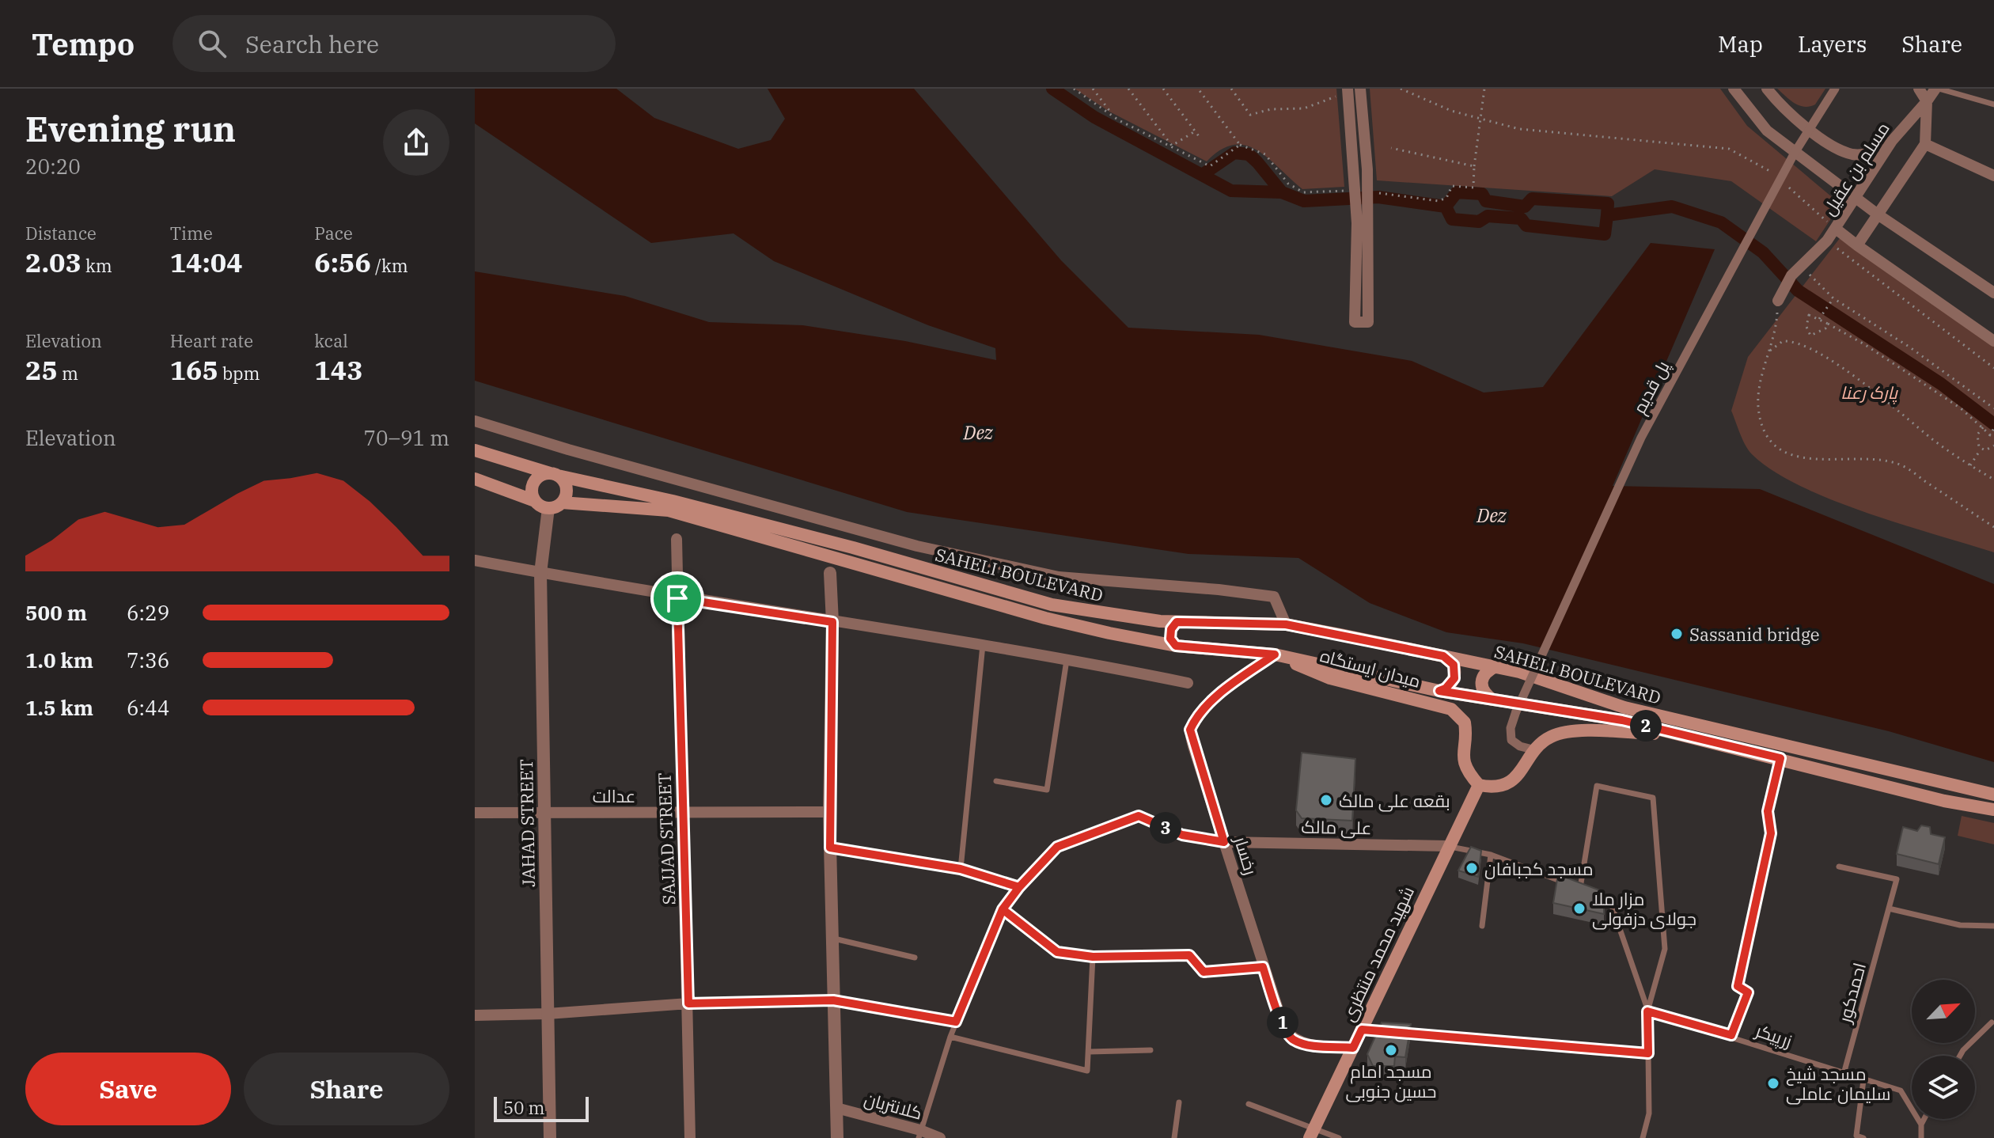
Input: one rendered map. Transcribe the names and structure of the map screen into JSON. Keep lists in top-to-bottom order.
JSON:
{
  "streets": {
    "main road": ["SAHELI BOULEVARD", "میدان ایستگاه", "شهید محمد منتظری"],
    "street": [
      "مسلم بن عقیل",
      "پل قدیم",
      "عدالت",
      "JAHAD STREET",
      "علی مالک",
      "SAJJAD STREET",
      "رخسار",
      "کلانتریان"
    ],
    "lane": ["احمدکور", "زرپیکر"]
  },
  "crossings": [
    ["SAHELI BOULEVARD", "میدان ایستگاه"],
    ["SAHELI BOULEVARD", "JAHAD STREET"],
    ["SAHELI BOULEVARD", "رخسار"],
    ["میدان ایستگاه", "رخسار"],
    ["میدان ایستگاه", "شهید محمد منتظری"],
    ["عدالت", "JAHAD STREET"],
    ["عدالت", "SAJJAD STREET"],
    ["علی مالک", "رخسار"],
    ["علی مالک", "شهید محمد منتظری"],
    ["رخسار", "شهید محمد منتظری"],
    ["احمدکور", "زرپیکر"]
  ],
  "water": ["Dez"],
  "parks": ["پارک رعنا"],
  "places": [
    "Sassanid bridge",
    "بقعه علی مالک",
    "مسجد کجبافان",
    "مزار ملا جولای دزفولی",
    "مسجد امام حسین جنوبی",
    "مسجد شیخ سلیمان عاملی"
  ],
  "scale_bar": "50 m",
  "north": "top right",
  "page": {
    "header": "Tempo",
    "search": "Search here",
    "nav": ["Map", "Layers", "Share"],
    "heading": ["Evening run", "20:20"],
    "stats": [
      ["Distance", "2.03 km"],
      ["Time", "14:04"],
      ["Pace", "6:56 /km"],
      ["Elevation", "25 m"],
      ["Heart rate", "165 bpm"],
      ["kcal", "143"]
    ],
    "chart": ["Elevation", "70–91 m"],
    "list": [
      {
        "name": "500 m",
        "note": "6:29"
      },
      {
        "name": "1.0 km",
        "note": "7:36"
      },
      {
        "name": "1.5 km",
        "note": "6:44"
      }
    ],
    "pins": ["2", "3", "1"],
    "buttons": ["Save", "Share"],
    "scale": "50 m"
  }
}
